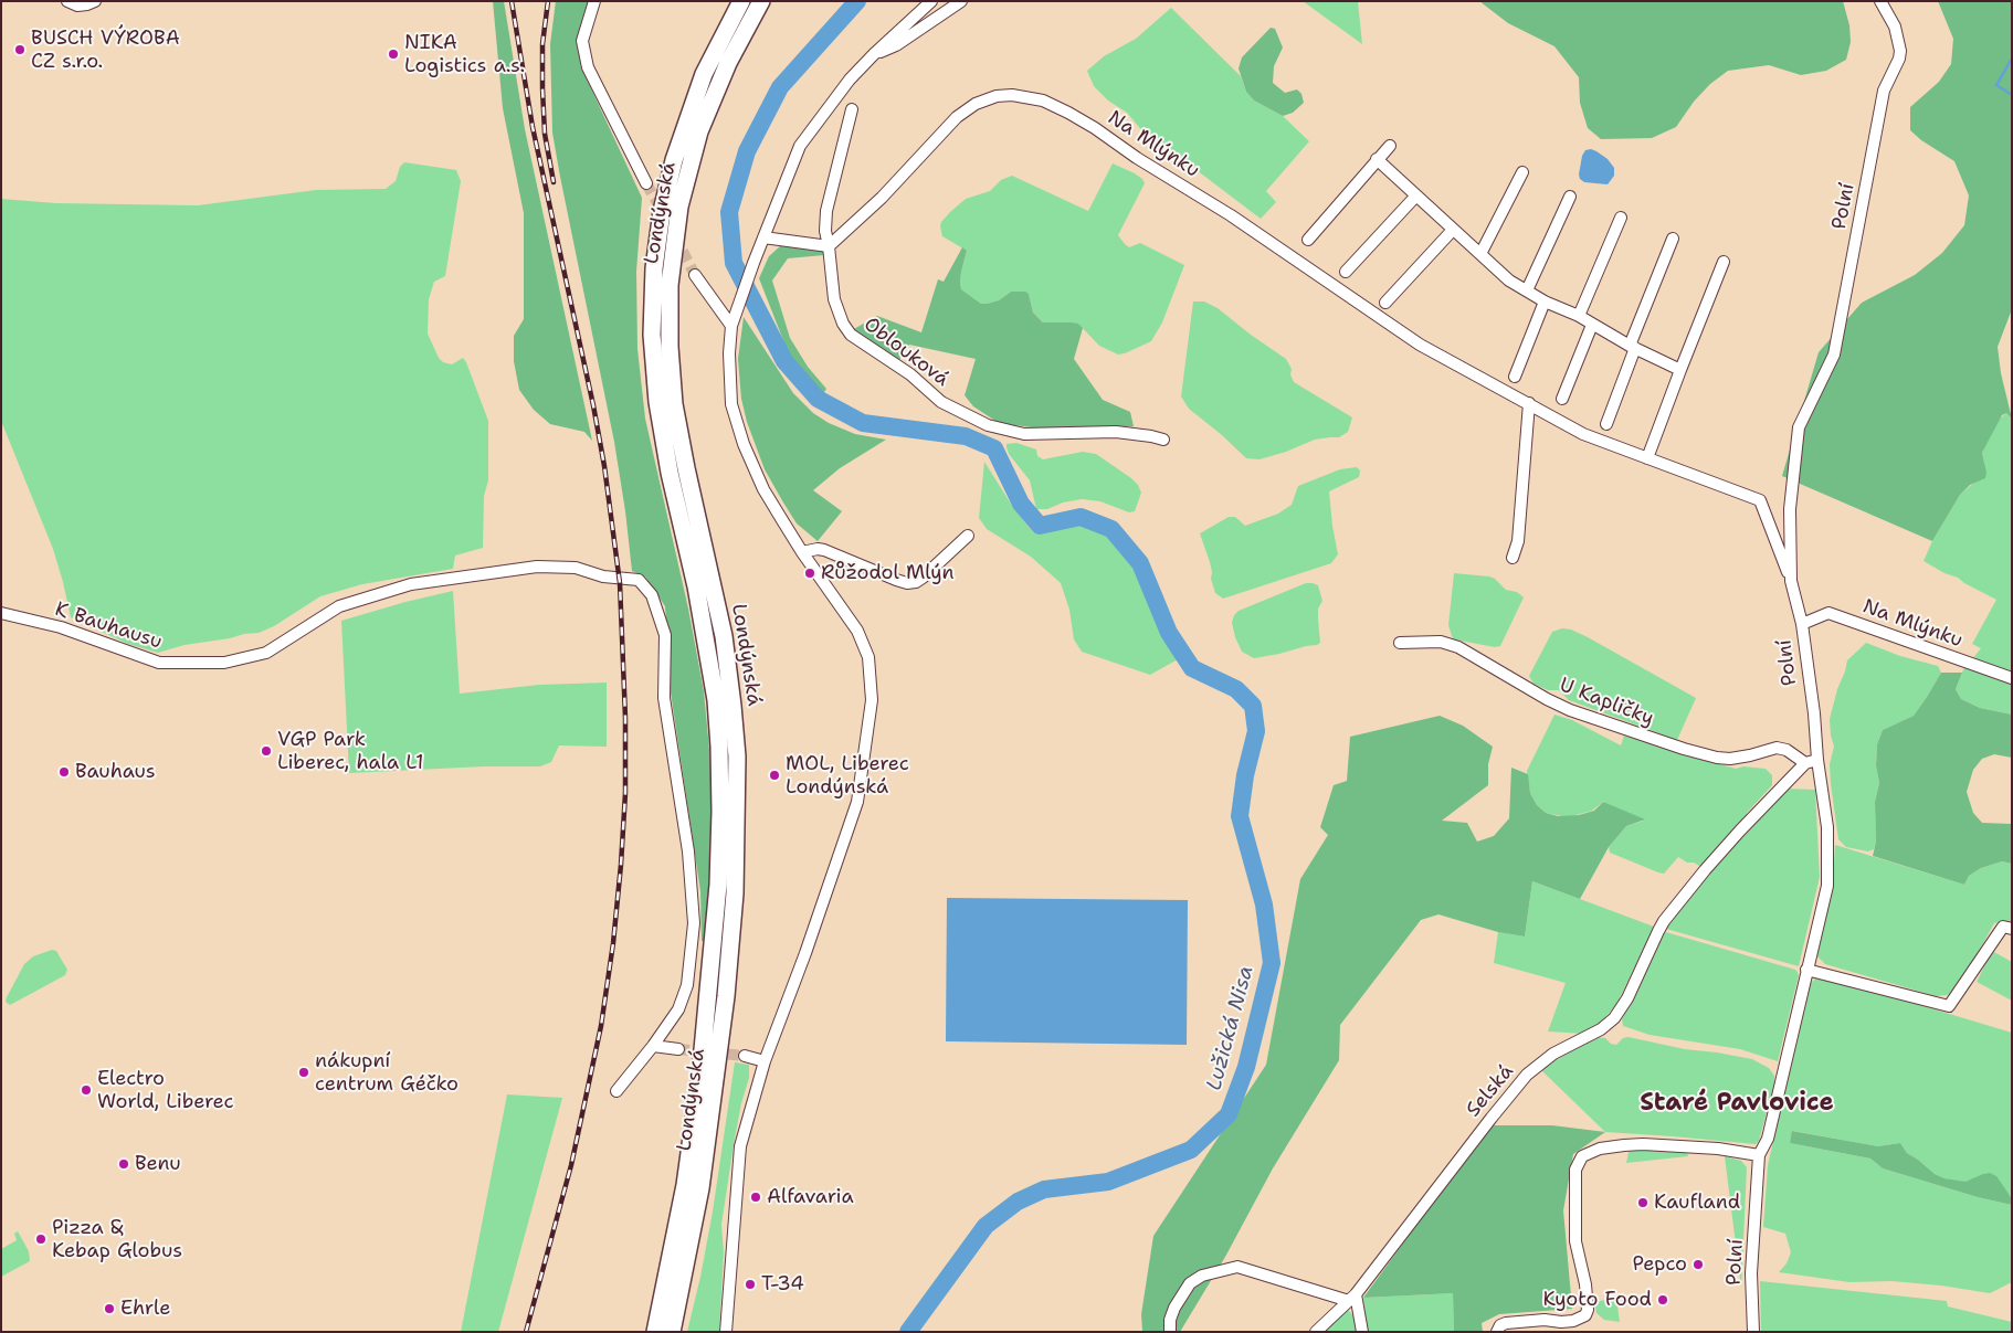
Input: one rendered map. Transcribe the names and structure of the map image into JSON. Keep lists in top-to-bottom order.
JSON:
{
  "streets": {
    "highway": ["Londýnská"],
    "street": [
      "Na Mlýnku",
      "Polní",
      "Oblouková",
      "K Bauhausu",
      "U Kapličky",
      "Selská"
    ]
  },
  "crossings": [
    ["Na Mlýnku", "Polní"],
    ["Na Mlýnku", "Oblouková"],
    ["Polní", "U Kapličky"],
    ["Polní", "Selská"],
    ["Londýnská", "K Bauhausu"],
    ["U Kapličky", "Selská"]
  ],
  "districts": ["Staré Pavlovice"],
  "water": ["Lužická Nisa"],
  "places": [
    "BUSCH VÝROBA CZ s.r.o.",
    "NIKA Logistics a.s.",
    "Růžodol Mlýn",
    "VGP Park Liberec, hala L1",
    "Bauhaus",
    "MOL, Liberec Londýnská",
    "nákupní centrum Géčko",
    "Electro World, Liberec",
    "Benu",
    "Alfavaria",
    "Kaufland",
    "Pizza & Kebap Globus",
    "Pepco",
    "T-34",
    "Kyoto Food",
    "Ehrle"
  ]
}
